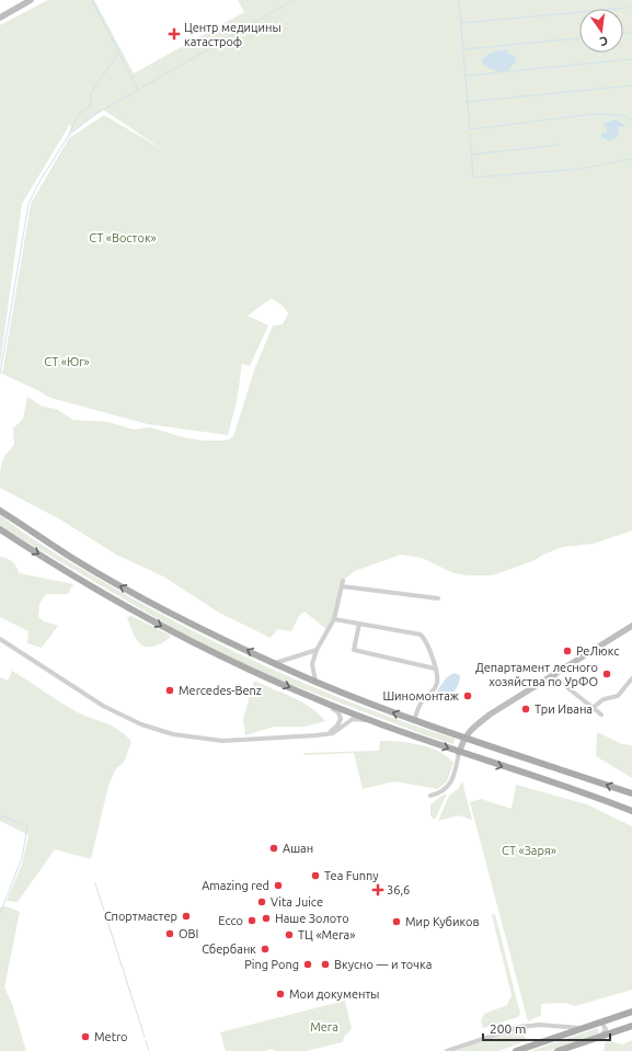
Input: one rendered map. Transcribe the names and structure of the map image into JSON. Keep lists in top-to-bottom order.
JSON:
{
  "parks": [
    "СТ «Восток»",
    "СТ «Юг»",
    "СТ «Заря»",
    "Мега"
  ],
  "places": {
    "health": ["Центр медицины катастроф", "36,6"],
    "other": [
      "РеЛюкс",
      "Департамент лесного хозяйства по УрФО",
      "Mercedes-Benz",
      "Шиномонтаж",
      "Три Ивана",
      "Ашан",
      "Tea Funny",
      "Amazing red",
      "Vita Juice",
      "Спортмастер",
      "Наше Золото",
      "Ecco",
      "Мир Кубиков",
      "OBI",
      "ТЦ «Мега»",
      "Сбербанк",
      "Ping Pong",
      "Вкусно — и точка",
      "Мои документы",
      "Metro"
    ]
  },
  "scale_bar": "200 m",
  "north": "bottom"
}
